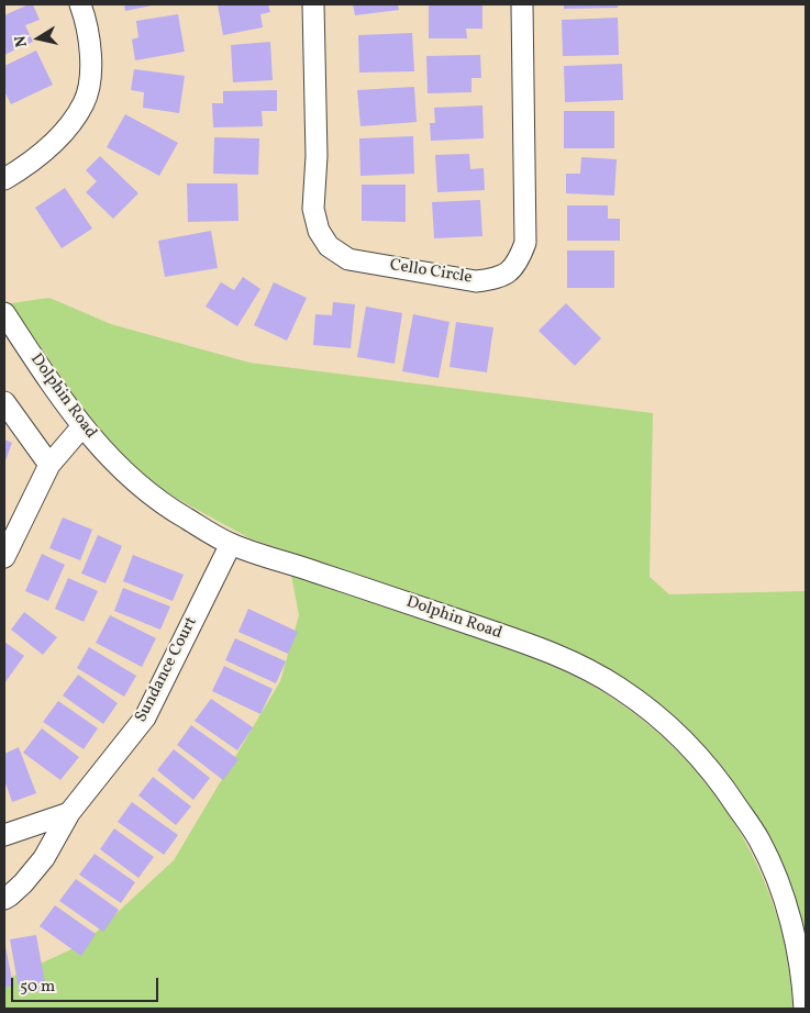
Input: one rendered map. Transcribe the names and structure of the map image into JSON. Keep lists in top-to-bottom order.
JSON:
{
  "streets": {
    "street": ["Cello Circle", "Dolphin Road", "Sundance Court"]
  },
  "crossings": [
    ["Dolphin Road", "Sundance Court"]
  ],
  "scale_bar": "50 m",
  "north": "left"
}
